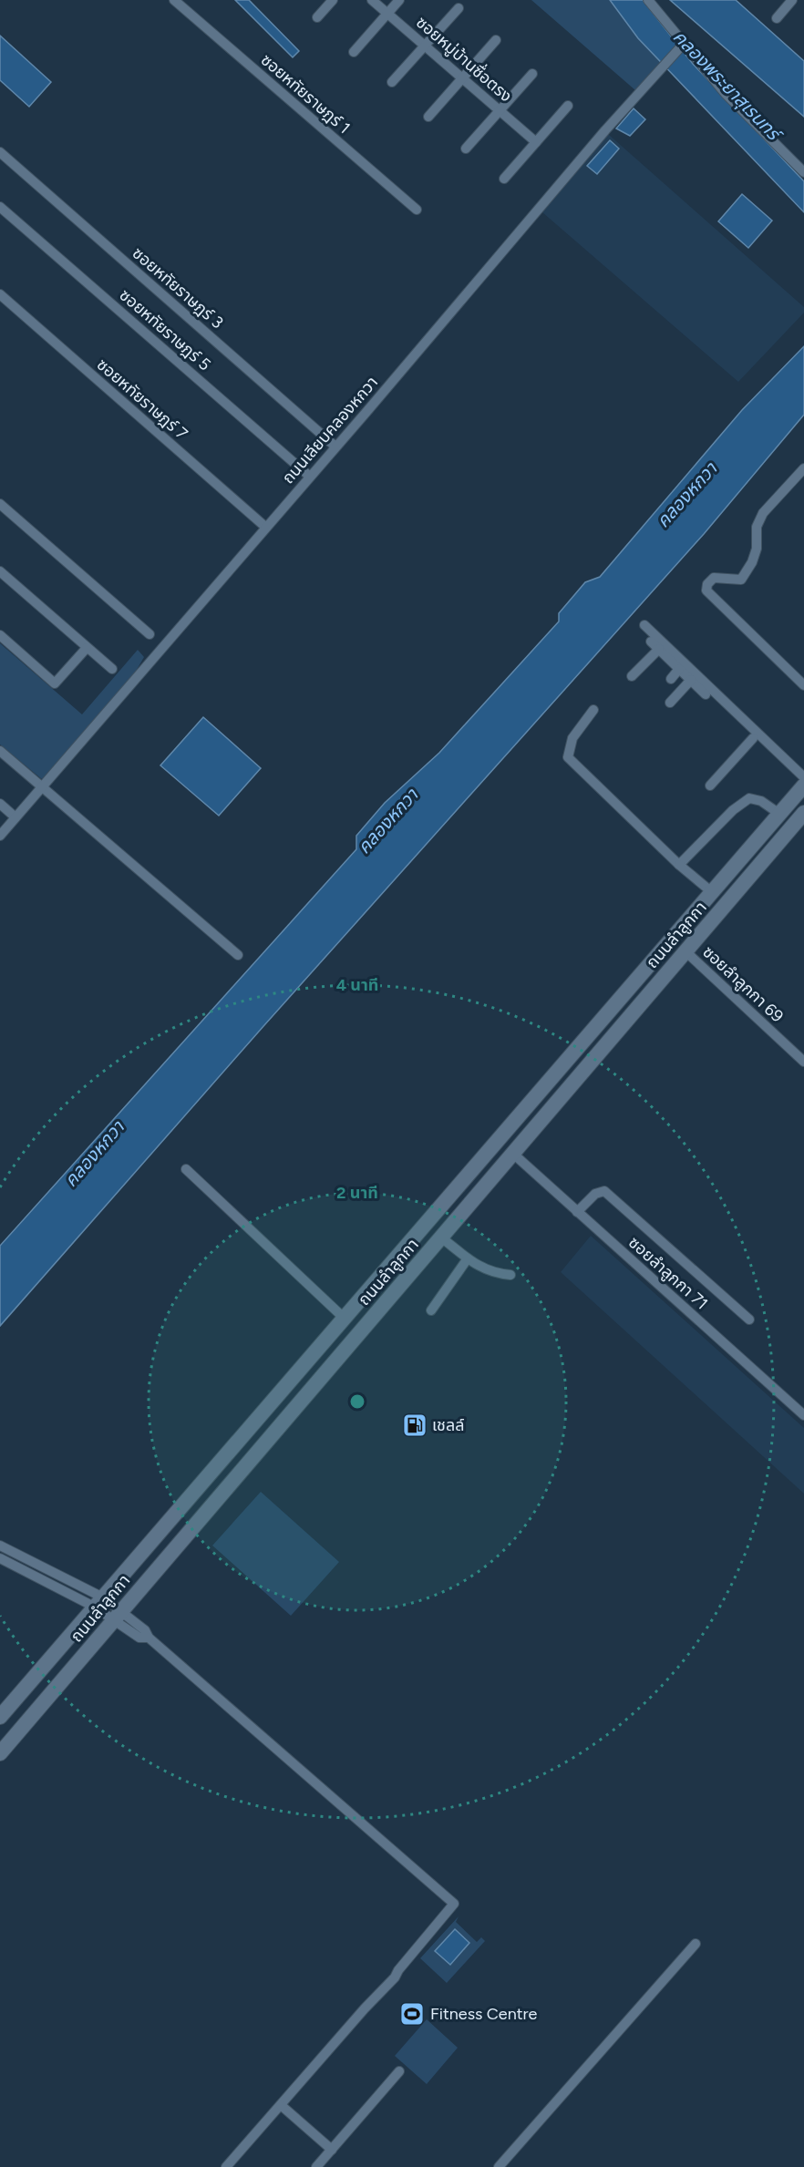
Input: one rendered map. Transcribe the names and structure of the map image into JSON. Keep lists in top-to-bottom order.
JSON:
{
  "streets": {
    "main road": ["ถนนลำลูกกา"],
    "street": [
      "ซอยหมู่บ้านซื่อตรง",
      "ซอยหทัยราษฎร์ 1",
      "ซอยหทัยราษฎร์ 3",
      "ซอยหทัยราษฎร์ 5",
      "ซอยหทัยราษฎร์ 7",
      "ถนนเลียบคลองหกวา",
      "ซอยลำลูกกา 69",
      "ซอยลำลูกกา 71"
    ]
  },
  "crossings": [
    ["ซอยหทัยราษฎร์ 3", "ถนนเลียบคลองหกวา"],
    ["ซอยหทัยราษฎร์ 5", "ถนนเลียบคลองหกวา"],
    ["ซอยหทัยราษฎร์ 7", "ถนนเลียบคลองหกวา"],
    ["ถนนลำลูกกา", "ซอยลำลูกกา 69"],
    ["ถนนลำลูกกา", "ซอยลำลูกกา 71"]
  ],
  "water": ["คลองพระยาสุเรนทร์", "คลองหกวา"],
  "places": {
    "fuel station": ["เชลล์"],
    "sports": ["Fitness Centre"]
  },
  "rings": ["4 นาที", "2 นาที"]
}
